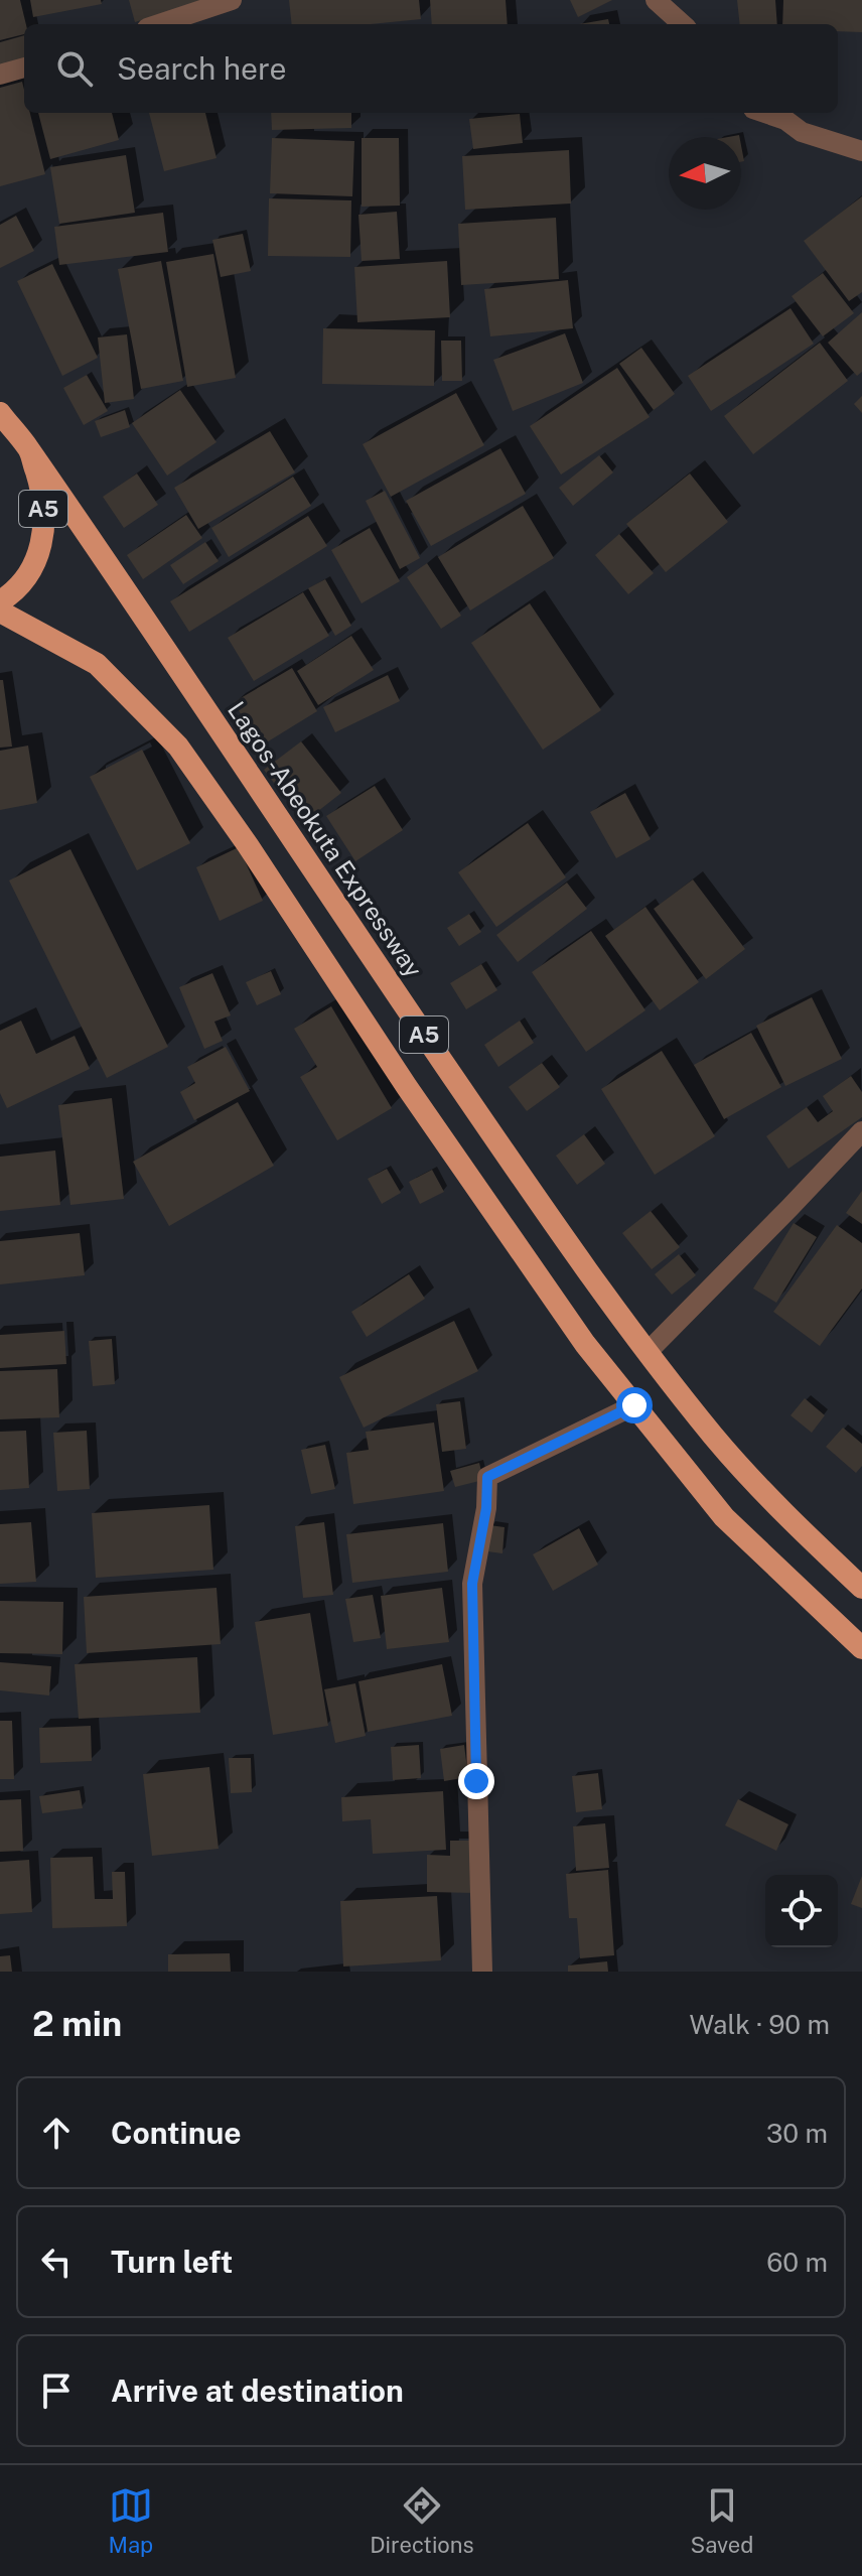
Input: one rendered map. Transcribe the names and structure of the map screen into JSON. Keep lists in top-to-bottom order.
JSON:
{
  "streets": {
    "highway": ["A5", "Lagos-Abeokuta Expressway"]
  },
  "crossings": [
    ["A5", "Lagos-Abeokuta Expressway"]
  ],
  "north": "left",
  "page": {
    "search": "Search here",
    "heading": ["2 min", "Walk · 90 m"],
    "list": [
      ["Continue", "30 m"],
      ["Turn left", "60 m"],
      "Arrive at destination"
    ],
    "nav": ["Map", "Directions", "Saved"]
  }
}
